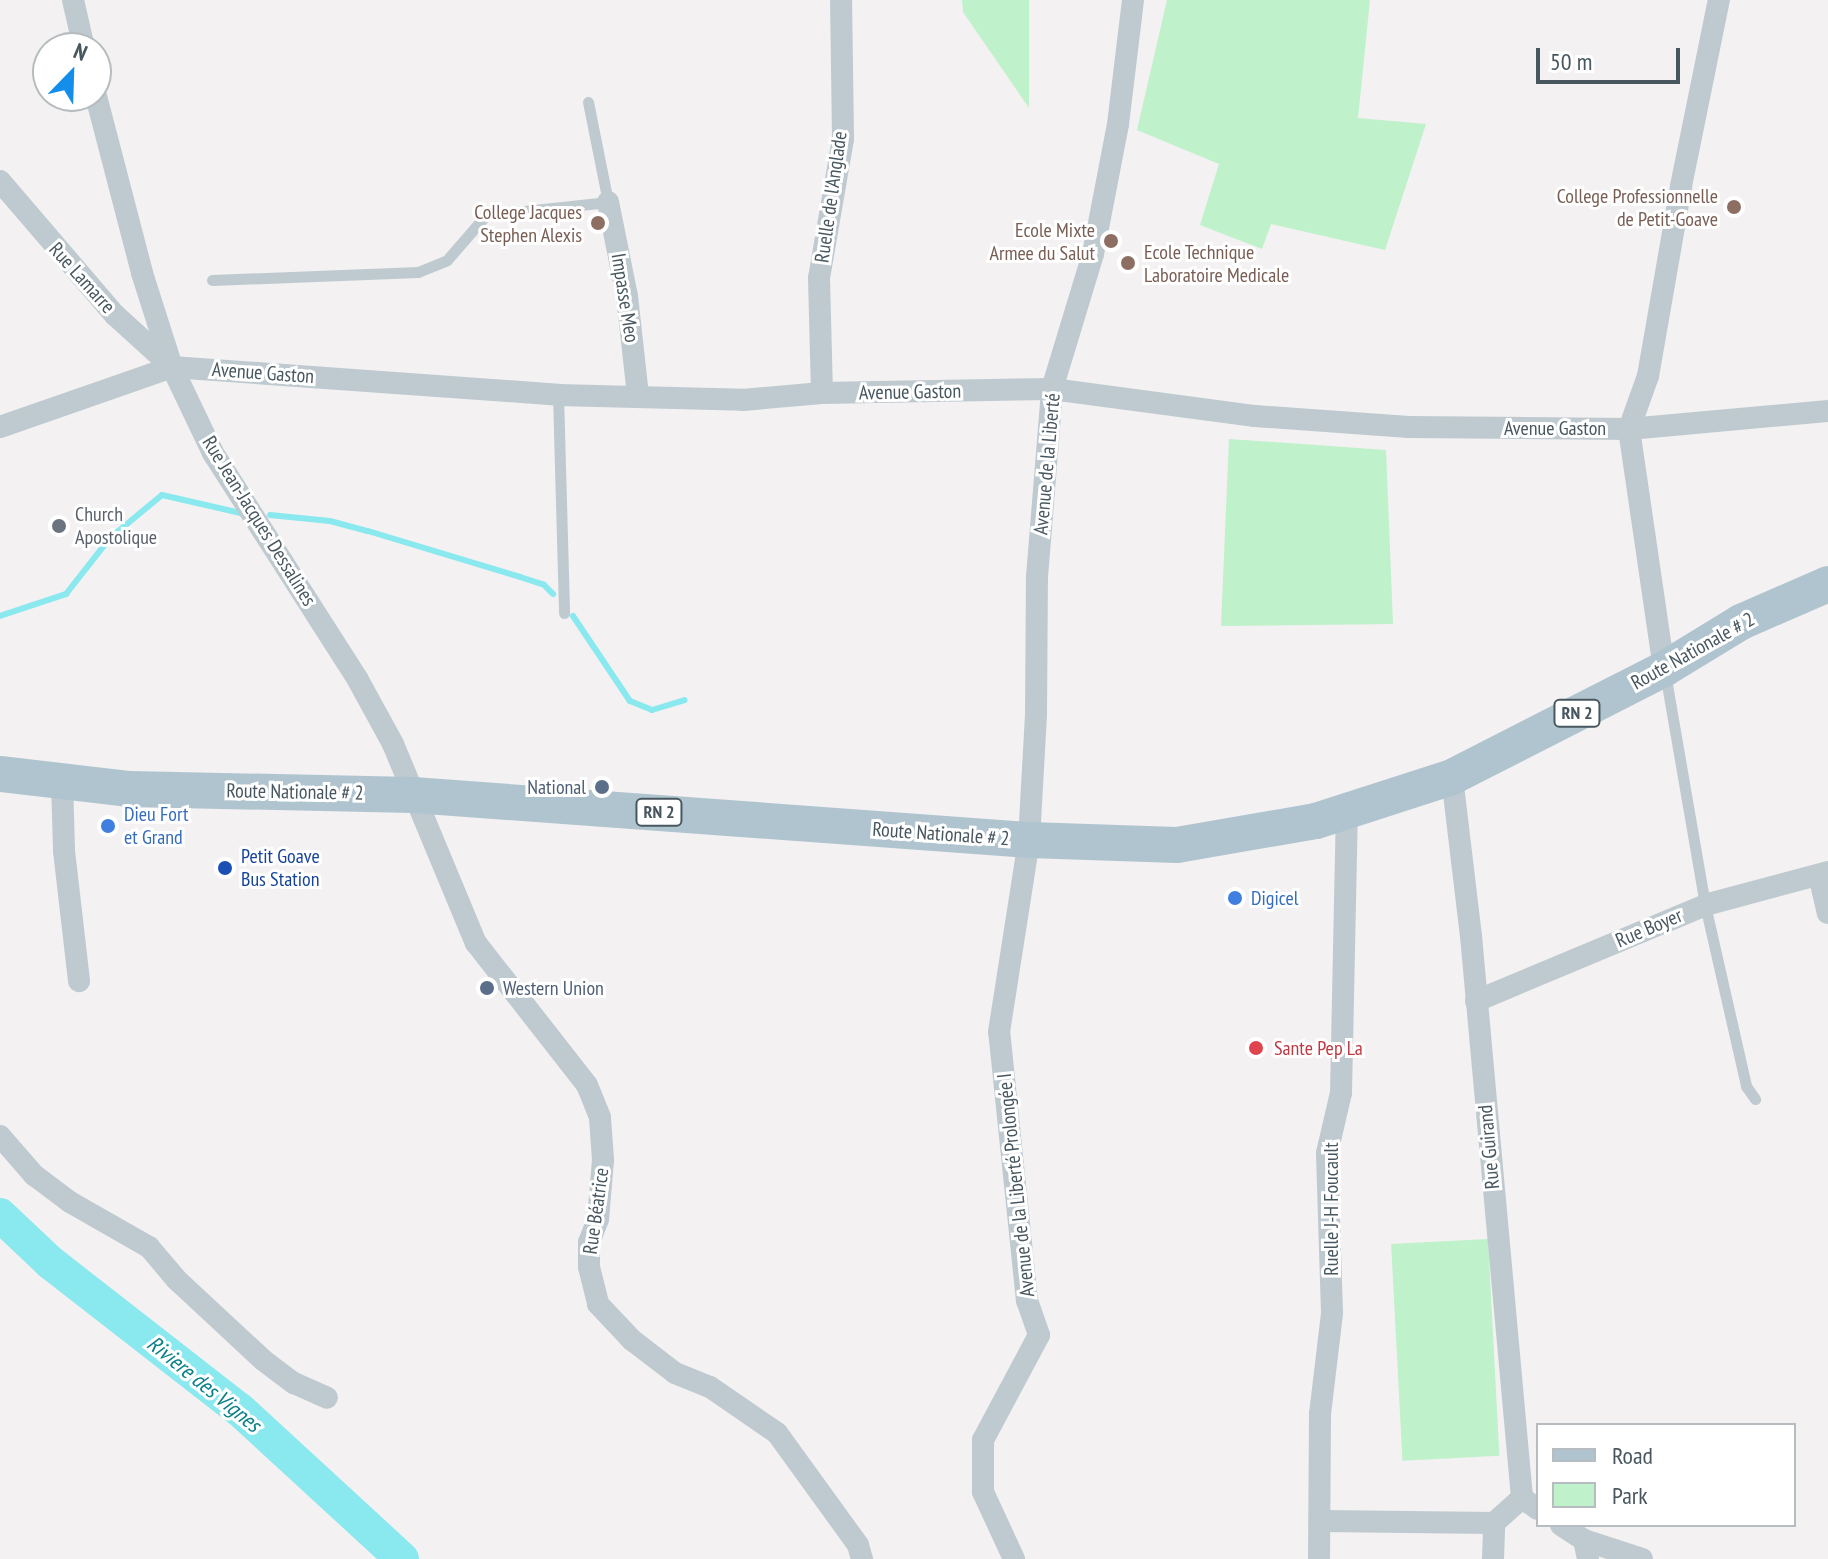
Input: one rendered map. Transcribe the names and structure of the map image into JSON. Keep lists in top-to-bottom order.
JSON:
{
  "streets": {
    "main road": ["Route Nationale # 2", "RN 2"],
    "street": [
      "Ruelle de l'Anglade",
      "Rue Lamarre",
      "Impasse Meo",
      "Avenue Gaston",
      "Avenue de la Liberté",
      "Rue Jean-Jacques Dessalines",
      "Rue Boyer",
      "Rue Guirand",
      "Avenue de la Liberté Prolongée I",
      "Ruelle J-H Foucault",
      "Rue Béatrice"
    ]
  },
  "crossings": [
    ["Ruelle de l'Anglade", "Avenue Gaston"],
    ["Rue Lamarre", "Avenue Gaston"],
    ["Rue Lamarre", "Rue Jean-Jacques Dessalines"],
    ["Impasse Meo", "Avenue Gaston"],
    ["Avenue Gaston", "Avenue de la Liberté"],
    ["Avenue Gaston", "Rue Jean-Jacques Dessalines"],
    ["Avenue de la Liberté", "Route Nationale # 2"],
    ["Avenue de la Liberté", "Avenue de la Liberté Prolongée I"],
    ["Rue Jean-Jacques Dessalines", "Route Nationale # 2"],
    ["Rue Jean-Jacques Dessalines", "Rue Béatrice"],
    ["Route Nationale # 2", "Rue Guirand"],
    ["Route Nationale # 2", "Avenue de la Liberté Prolongée I"],
    ["Route Nationale # 2", "Ruelle J-H Foucault"],
    ["Route Nationale # 2", "Rue Béatrice"],
    ["Rue Boyer", "Rue Guirand"]
  ],
  "water": ["Riviere des Vignes"],
  "places": [
    "College Professionnelle de Petit-Goave",
    "College Jacques Stephen Alexis",
    "Ecole Mixte Armee du Salut",
    "Ecole Technique Laboratoire Medicale",
    "Church Apostolique",
    "National",
    "Dieu Fort et Grand",
    "Petit Goave Bus Station",
    "Digicel",
    "Western Union",
    "Sante Pep La"
  ],
  "legend": ["Road", "Park"],
  "scale_bar": "50 m",
  "north": "top right"
}
